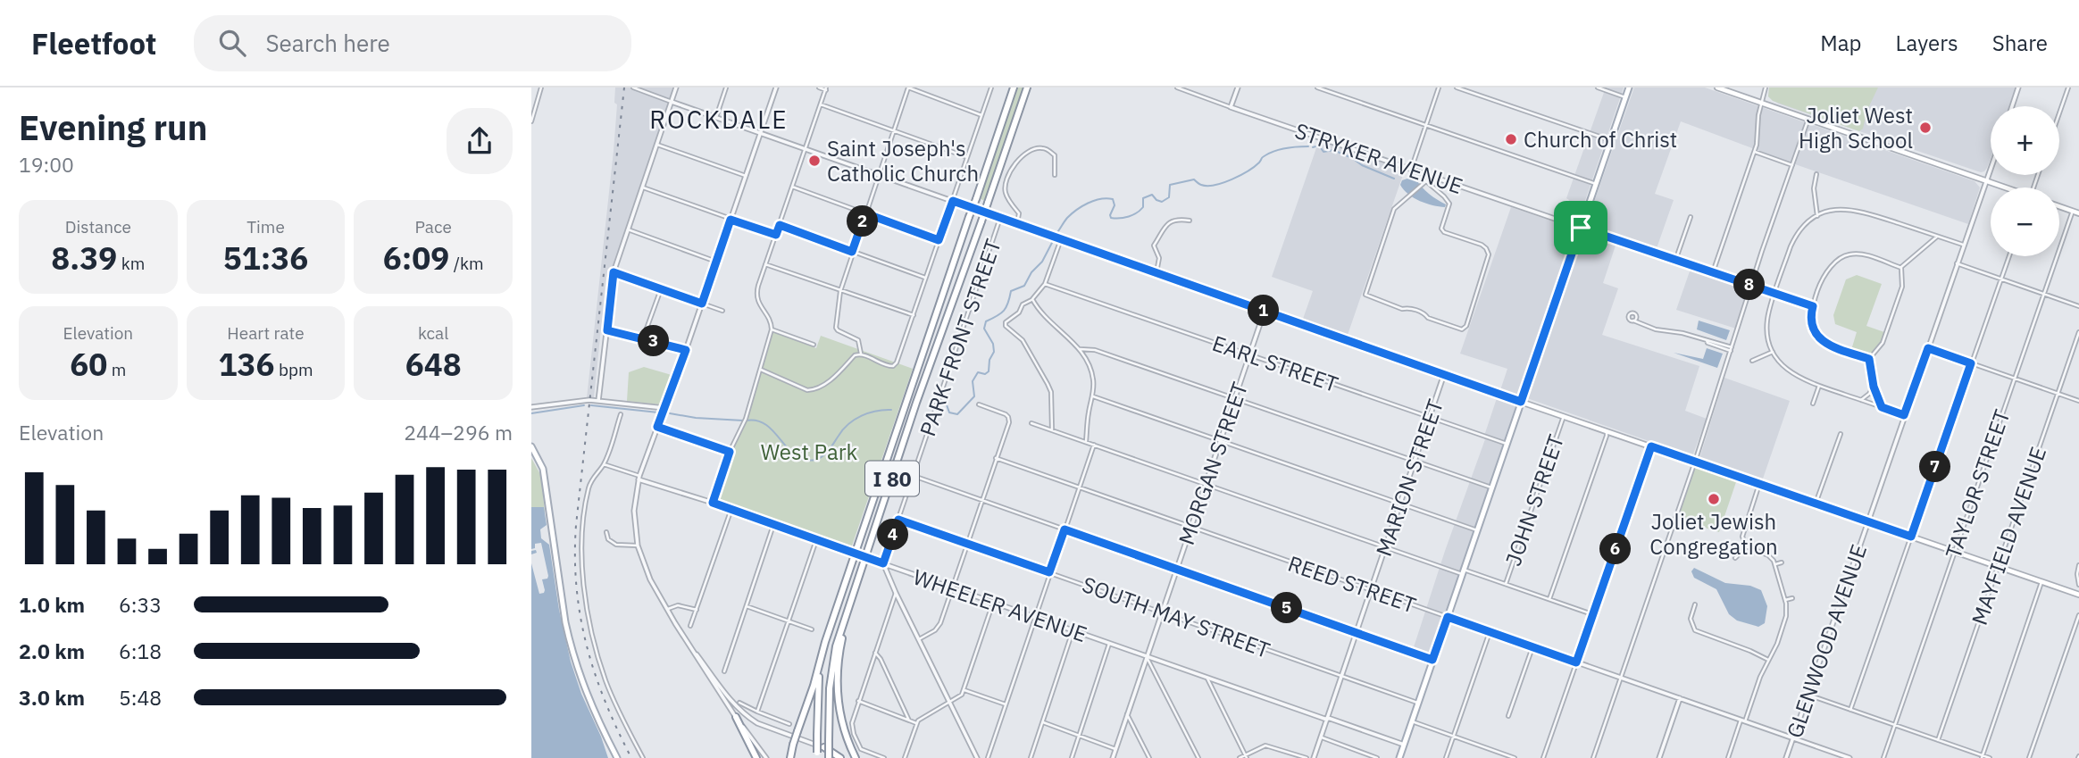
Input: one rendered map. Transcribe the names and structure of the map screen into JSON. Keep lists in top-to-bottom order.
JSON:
{
  "streets": {
    "highway": ["I 80"],
    "street": [
      "STRYKER AVENUE",
      "PARK FRONT STREET",
      "EARL STREET",
      "MORGAN STREET",
      "MARION STREET",
      "TAYLOR STREET",
      "JOHN STREET",
      "MAYFIELD AVENUE",
      "REED STREET",
      "WHEELER AVENUE",
      "SOUTH MAY STREET",
      "GLENWOOD AVENUE"
    ]
  },
  "crossings": [
    ["PARK FRONT STREET", "WHEELER AVENUE"],
    ["PARK FRONT STREET", "SOUTH MAY STREET"],
    ["EARL STREET", "MORGAN STREET"],
    ["EARL STREET", "MARION STREET"],
    ["MORGAN STREET", "REED STREET"],
    ["MORGAN STREET", "WHEELER AVENUE"],
    ["MORGAN STREET", "SOUTH MAY STREET"],
    ["MARION STREET", "REED STREET"],
    ["MARION STREET", "WHEELER AVENUE"],
    ["MARION STREET", "SOUTH MAY STREET"],
    ["REED STREET", "GLENWOOD AVENUE"]
  ],
  "districts": ["ROCKDALE"],
  "parks": ["West Park"],
  "places": [
    "Joliet West High School",
    "Church of Christ",
    "Saint Joseph's Catholic Church",
    "Joliet Jewish Congregation"
  ],
  "page": {
    "header": "Fleetfoot",
    "search": "Search here",
    "nav": ["Map", "Layers", "Share"],
    "heading": ["Evening run", "19:00"],
    "map_buttons": ["+", "−"],
    "stats": [
      ["Distance", "8.39 km"],
      ["Time", "51:36"],
      ["Pace", "6:09 /km"],
      ["Elevation", "60 m"],
      ["Heart rate", "136 bpm"],
      ["kcal", "648"]
    ],
    "pins": [
      "2",
      "8",
      "1",
      "3",
      "7",
      "4",
      "6",
      "5"
    ],
    "chart": ["Elevation", "244–296 m"],
    "list": [
      {
        "name": "1.0 km",
        "note": "6:33"
      },
      {
        "name": "2.0 km",
        "note": "6:18"
      },
      {
        "name": "3.0 km",
        "note": "5:48"
      }
    ]
  }
}
